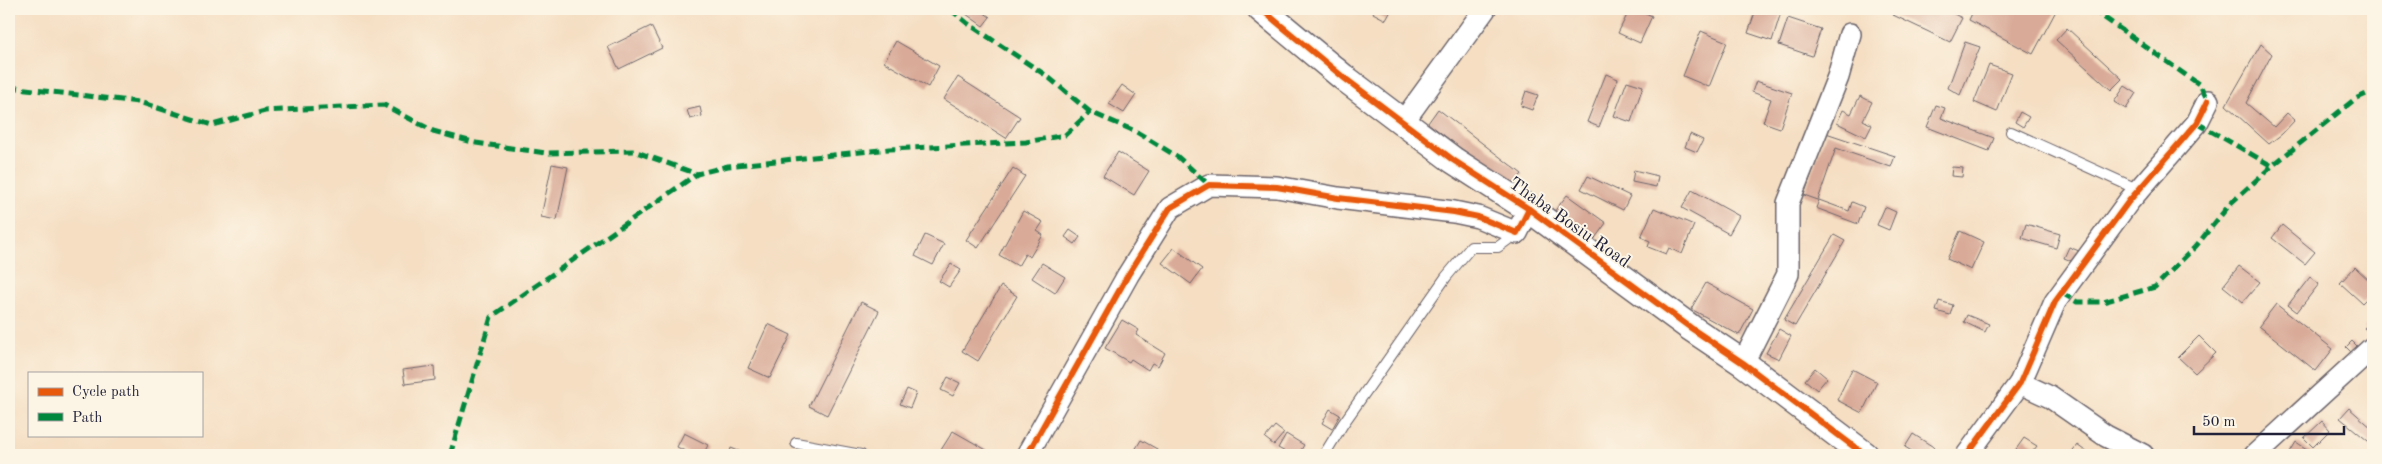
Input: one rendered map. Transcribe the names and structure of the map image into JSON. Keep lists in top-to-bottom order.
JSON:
{
  "streets": {
    "street": ["Thaba Bosiu Road"]
  },
  "legend": ["Cycle path", "Path"],
  "scale_bar": "50 m"
}
